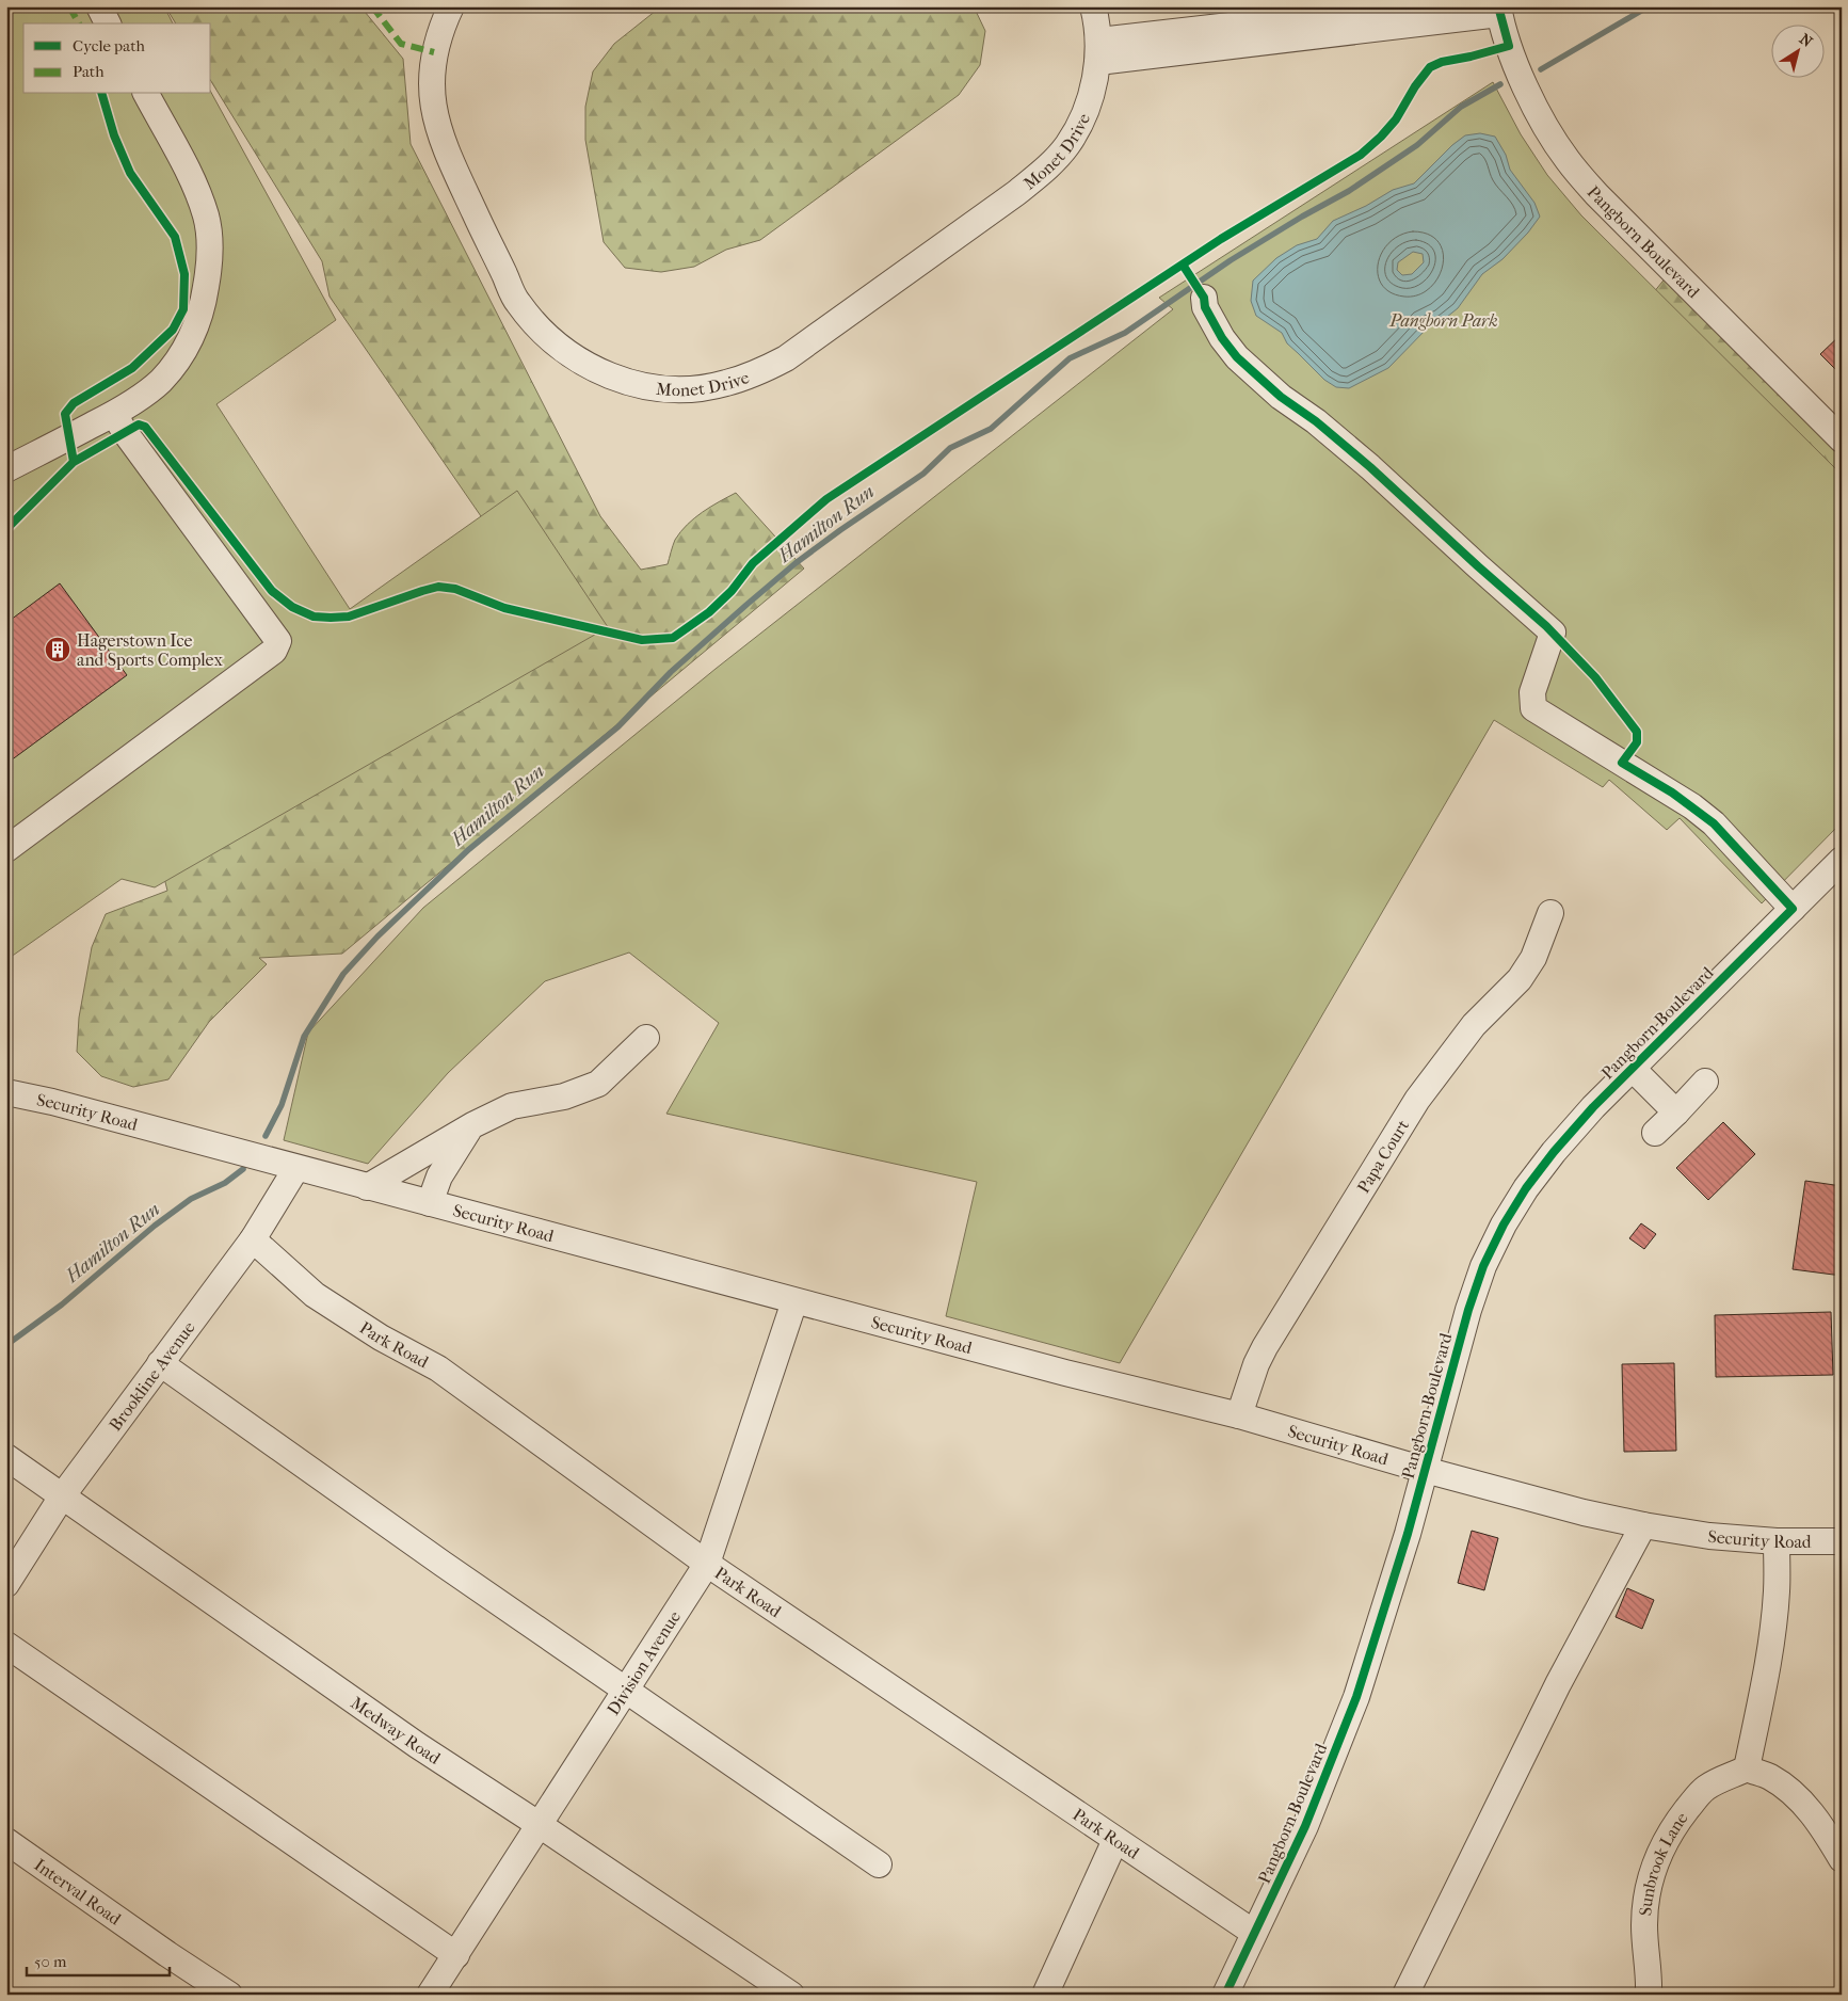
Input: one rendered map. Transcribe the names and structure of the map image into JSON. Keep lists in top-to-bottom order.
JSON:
{
  "streets": {
    "street": [
      "Monet Drive",
      "Pangborn Boulevard",
      "Security Road",
      "Papa Court",
      "Park Road",
      "Brookline Avenue",
      "Division Avenue",
      "Medway Road",
      "Sunbrook Lane",
      "Interval Road"
    ]
  },
  "crossings": [
    ["Pangborn Boulevard", "Security Road"],
    ["Pangborn Boulevard", "Park Road"],
    ["Security Road", "Papa Court"],
    ["Security Road", "Brookline Avenue"],
    ["Security Road", "Division Avenue"],
    ["Park Road", "Brookline Avenue"],
    ["Park Road", "Division Avenue"],
    ["Brookline Avenue", "Medway Road"],
    ["Division Avenue", "Medway Road"]
  ],
  "water": ["Hamilton Run"],
  "parks": ["Pangborn Park"],
  "places": {
    "building": ["Hagerstown Ice and Sports Complex"]
  },
  "legend": ["Cycle path", "Path"],
  "scale_bar": "50 m",
  "north": "top right"
}
